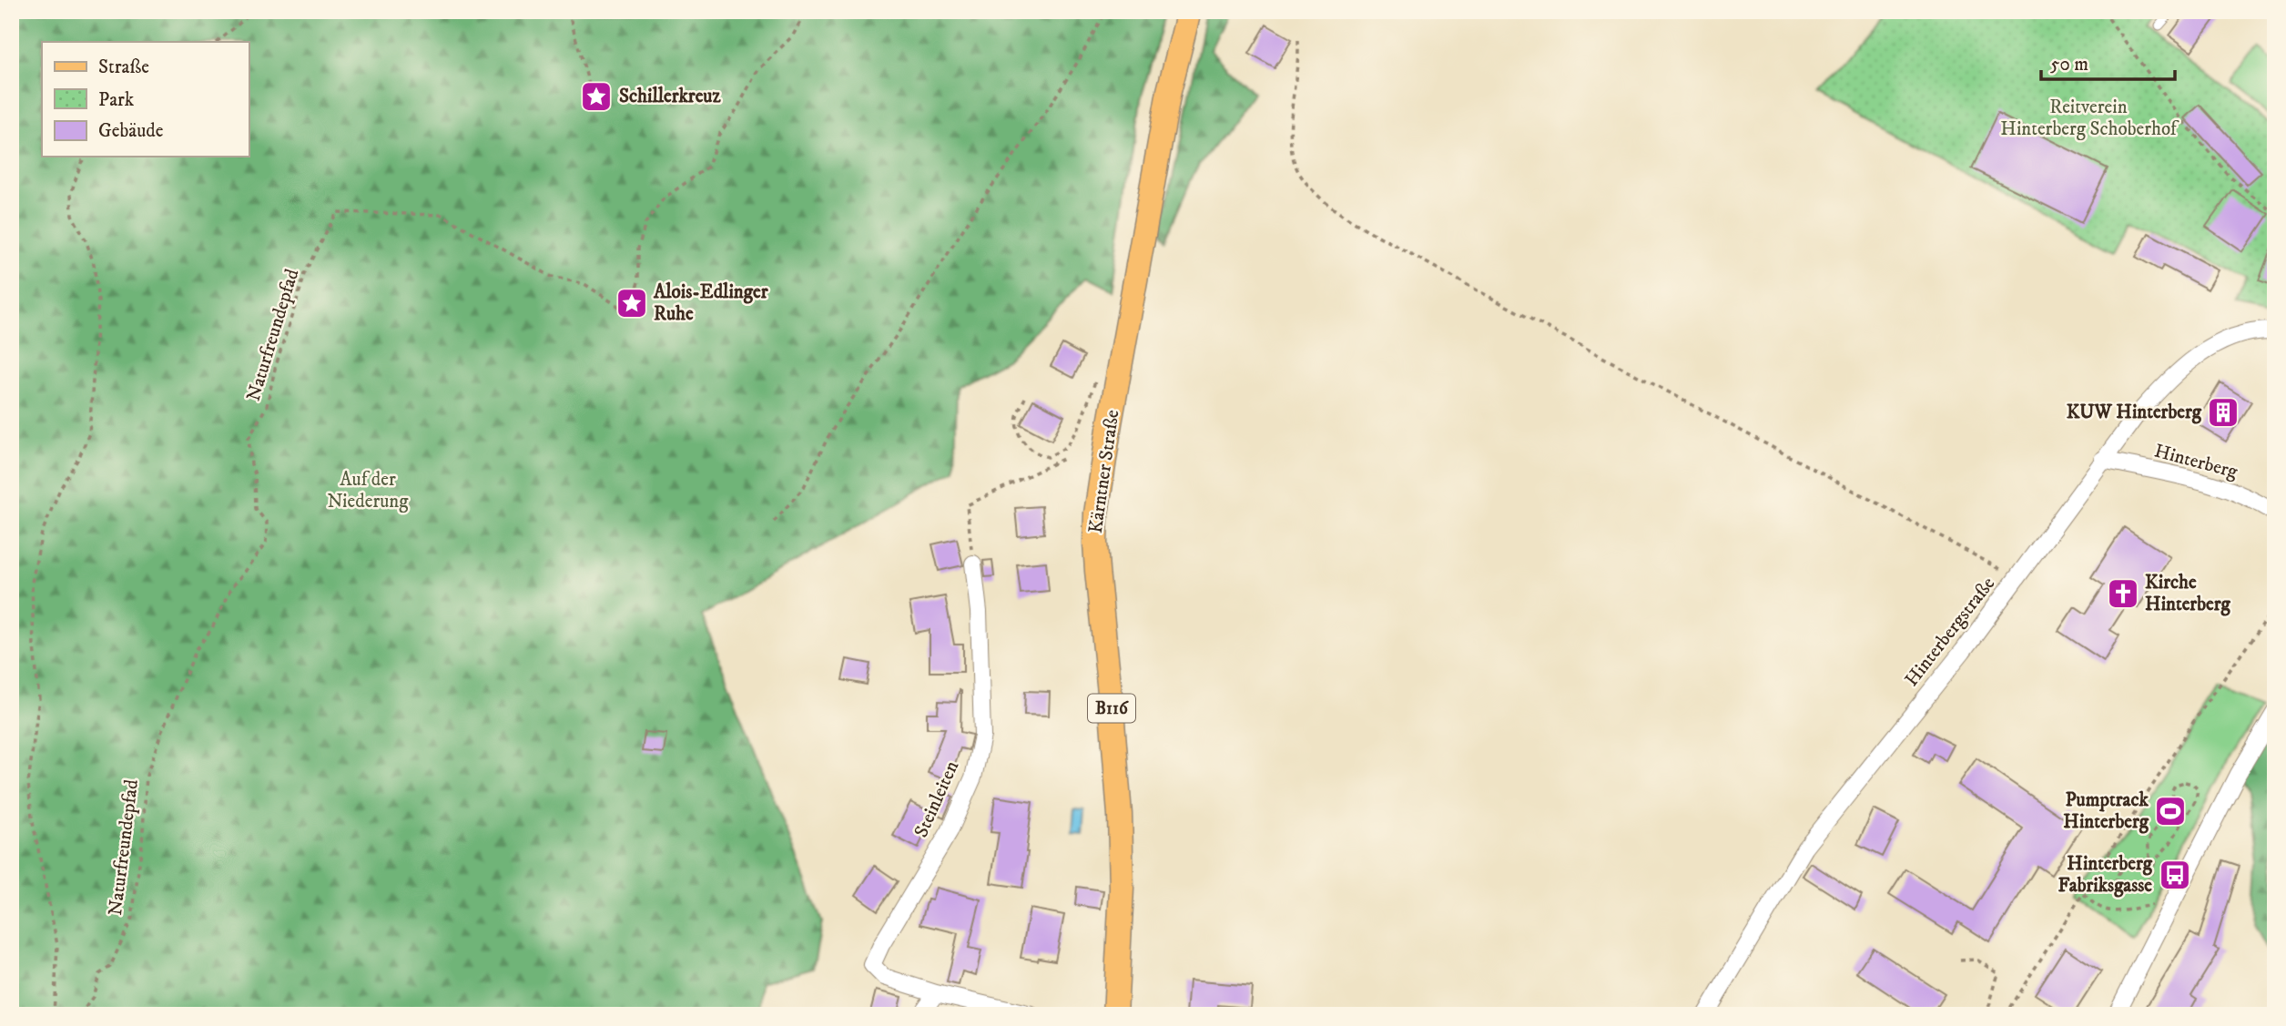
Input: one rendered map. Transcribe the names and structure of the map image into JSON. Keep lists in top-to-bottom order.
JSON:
{
  "streets": {
    "main road": ["Kärntner Straße", "B116"],
    "street": ["Hinterberg", "Hinterbergstraße", "Steinleiten"],
    "path": ["Naturfreundepfad"]
  },
  "crossings": [
    ["Hinterberg", "Hinterbergstraße"]
  ],
  "parks": ["Reitverein Hinterberg Schoberhof", "Auf der Niederung"],
  "places": {
    "place": ["Schillerkreuz", "Alois-Edlinger Ruhe"],
    "building": ["KUW Hinterberg"],
    "church": ["Kirche Hinterberg"],
    "sports": ["Pumptrack Hinterberg"],
    "bus stop": ["Hinterberg Fabriksgasse"]
  },
  "legend": ["Straße", "Park", "Gebäude"],
  "scale_bar": "50 m"
}
